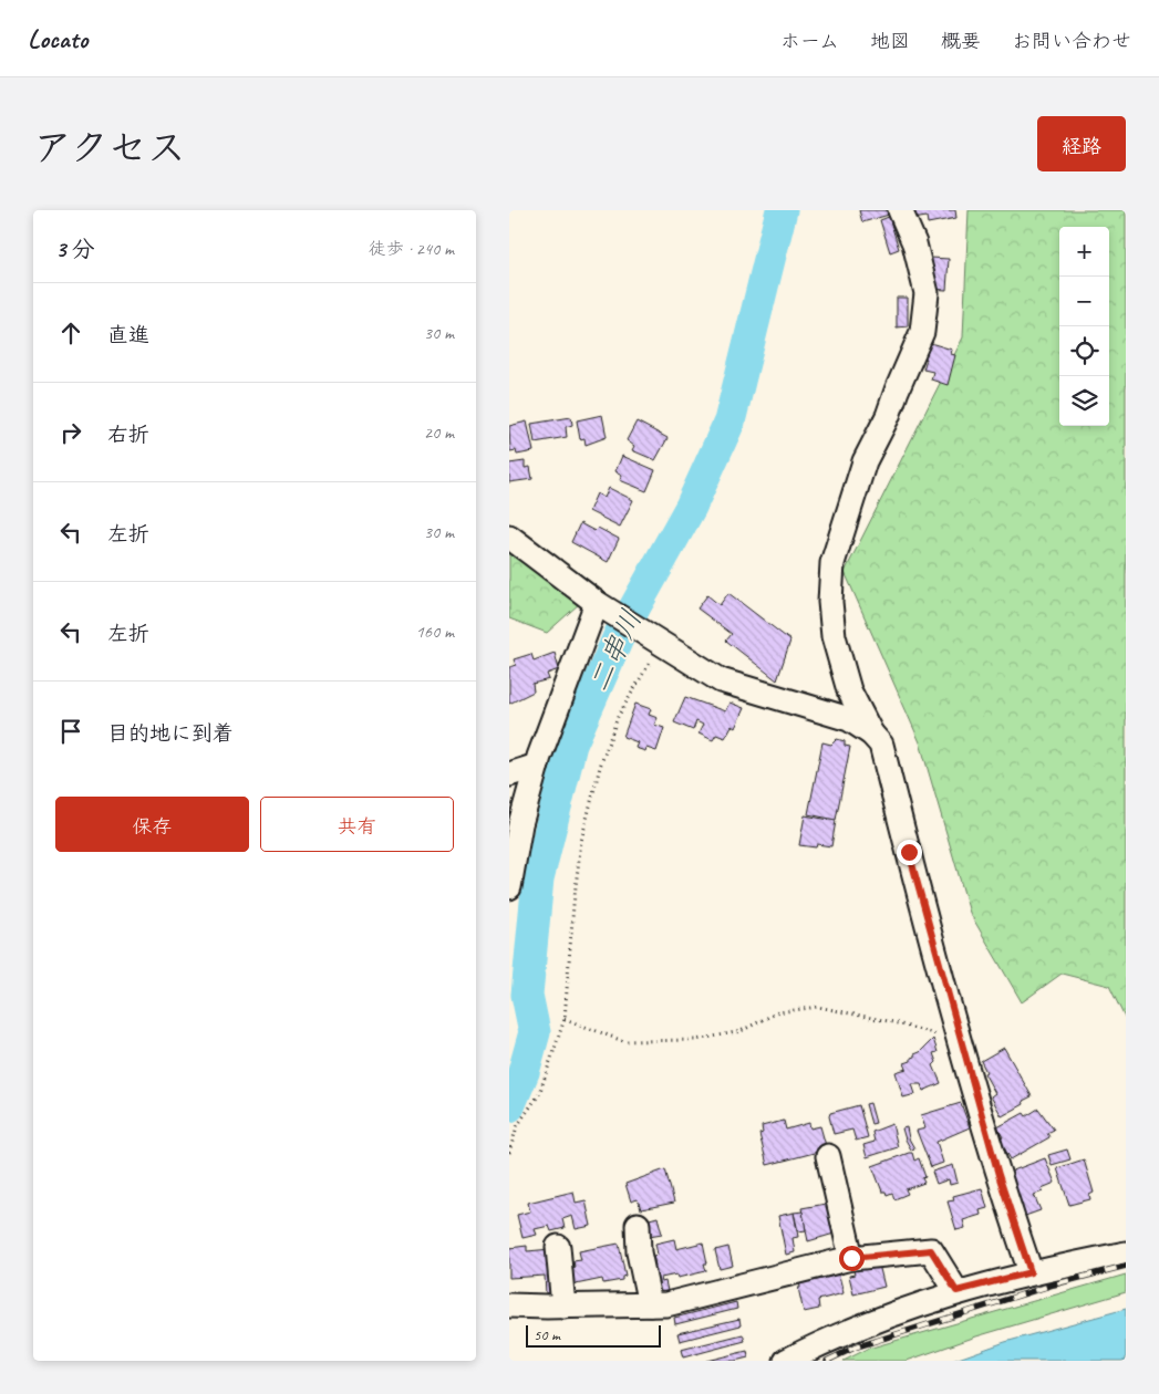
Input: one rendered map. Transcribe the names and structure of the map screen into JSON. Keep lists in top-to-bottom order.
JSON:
{
  "water": ["二串川"],
  "scale_bar": "50 m",
  "page": {
    "header": "Locato",
    "nav": [
      "ホーム",
      "地図",
      "概要",
      "お問い合わせ"
    ],
    "title": "アクセス",
    "buttons": [
      "経路",
      ["保存", "共有"]
    ],
    "heading": ["3 分", "徒歩 · 240 m"],
    "map_buttons": ["+", "−"],
    "list": [
      ["直進", "30 m"],
      ["右折", "20 m"],
      ["左折", "30 m"],
      ["左折", "160 m"],
      "目的地に到着"
    ],
    "scale": "50 m"
  }
}
